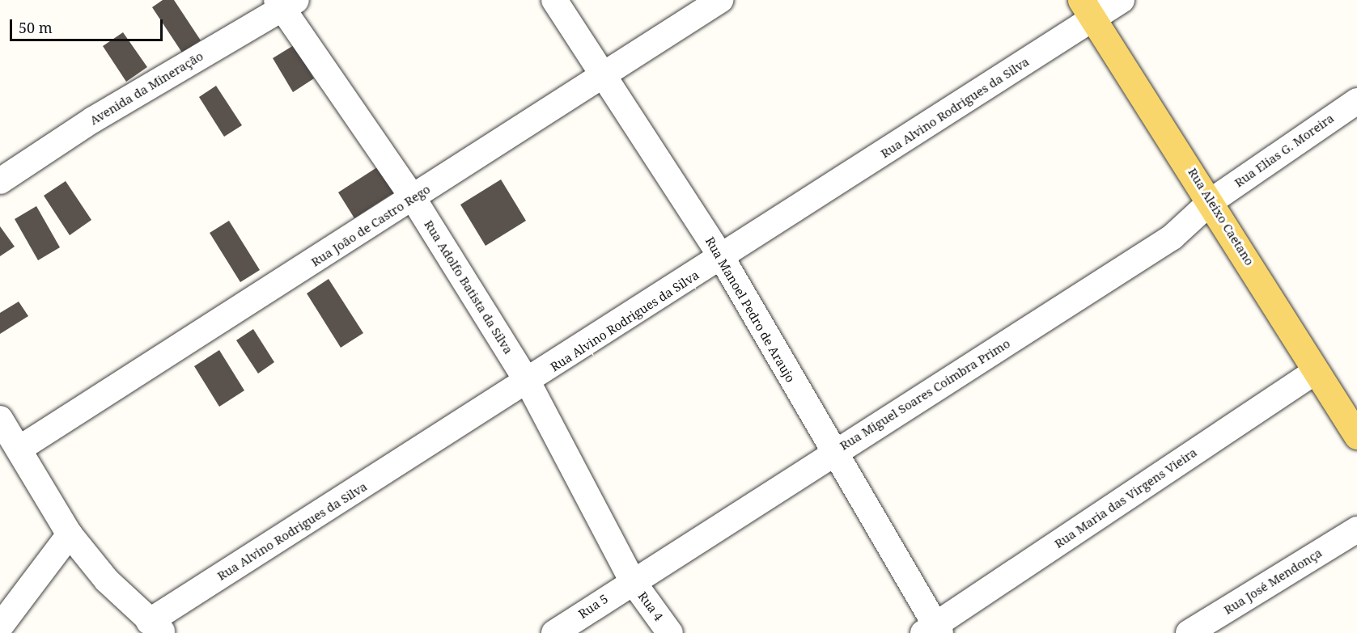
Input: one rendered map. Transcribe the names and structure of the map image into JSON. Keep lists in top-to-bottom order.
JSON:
{
  "streets": {
    "main road": ["Rua Aleixo Caetano"],
    "street": [
      "Avenida da Mineração",
      "Rua Alvino Rodrigues da Silva",
      "Rua Elias G. Moreira",
      "Rua João de Castro Rego",
      "Rua Adolfo Batista da Silva",
      "Rua Manoel Pedro de Araujo",
      "Rua Miguel Soares Coimbra Primo",
      "Rua Maria das Virgens Vieira",
      "Rua José Mendonça",
      "Rua 5",
      "Rua 4"
    ]
  },
  "crossings": [
    ["Avenida da Mineração", "Rua Adolfo Batista da Silva"],
    ["Rua Alvino Rodrigues da Silva", "Rua Aleixo Caetano"],
    ["Rua Alvino Rodrigues da Silva", "Rua Adolfo Batista da Silva"],
    ["Rua Alvino Rodrigues da Silva", "Rua Manoel Pedro de Araujo"],
    ["Rua Elias G. Moreira", "Rua Aleixo Caetano"],
    ["Rua Elias G. Moreira", "Rua Miguel Soares Coimbra Primo"],
    ["Rua Aleixo Caetano", "Rua Miguel Soares Coimbra Primo"],
    ["Rua Aleixo Caetano", "Rua Maria das Virgens Vieira"],
    ["Rua João de Castro Rego", "Rua Adolfo Batista da Silva"],
    ["Rua João de Castro Rego", "Rua Manoel Pedro de Araujo"],
    ["Rua Adolfo Batista da Silva", "Rua Miguel Soares Coimbra Primo"],
    ["Rua Adolfo Batista da Silva", "Rua 5"],
    ["Rua Adolfo Batista da Silva", "Rua 4"],
    ["Rua Manoel Pedro de Araujo", "Rua Miguel Soares Coimbra Primo"],
    ["Rua Manoel Pedro de Araujo", "Rua Maria das Virgens Vieira"],
    ["Rua Miguel Soares Coimbra Primo", "Rua 5"],
    ["Rua Miguel Soares Coimbra Primo", "Rua 4"],
    ["Rua 5", "Rua 4"]
  ],
  "scale_bar": "50 m"
}
